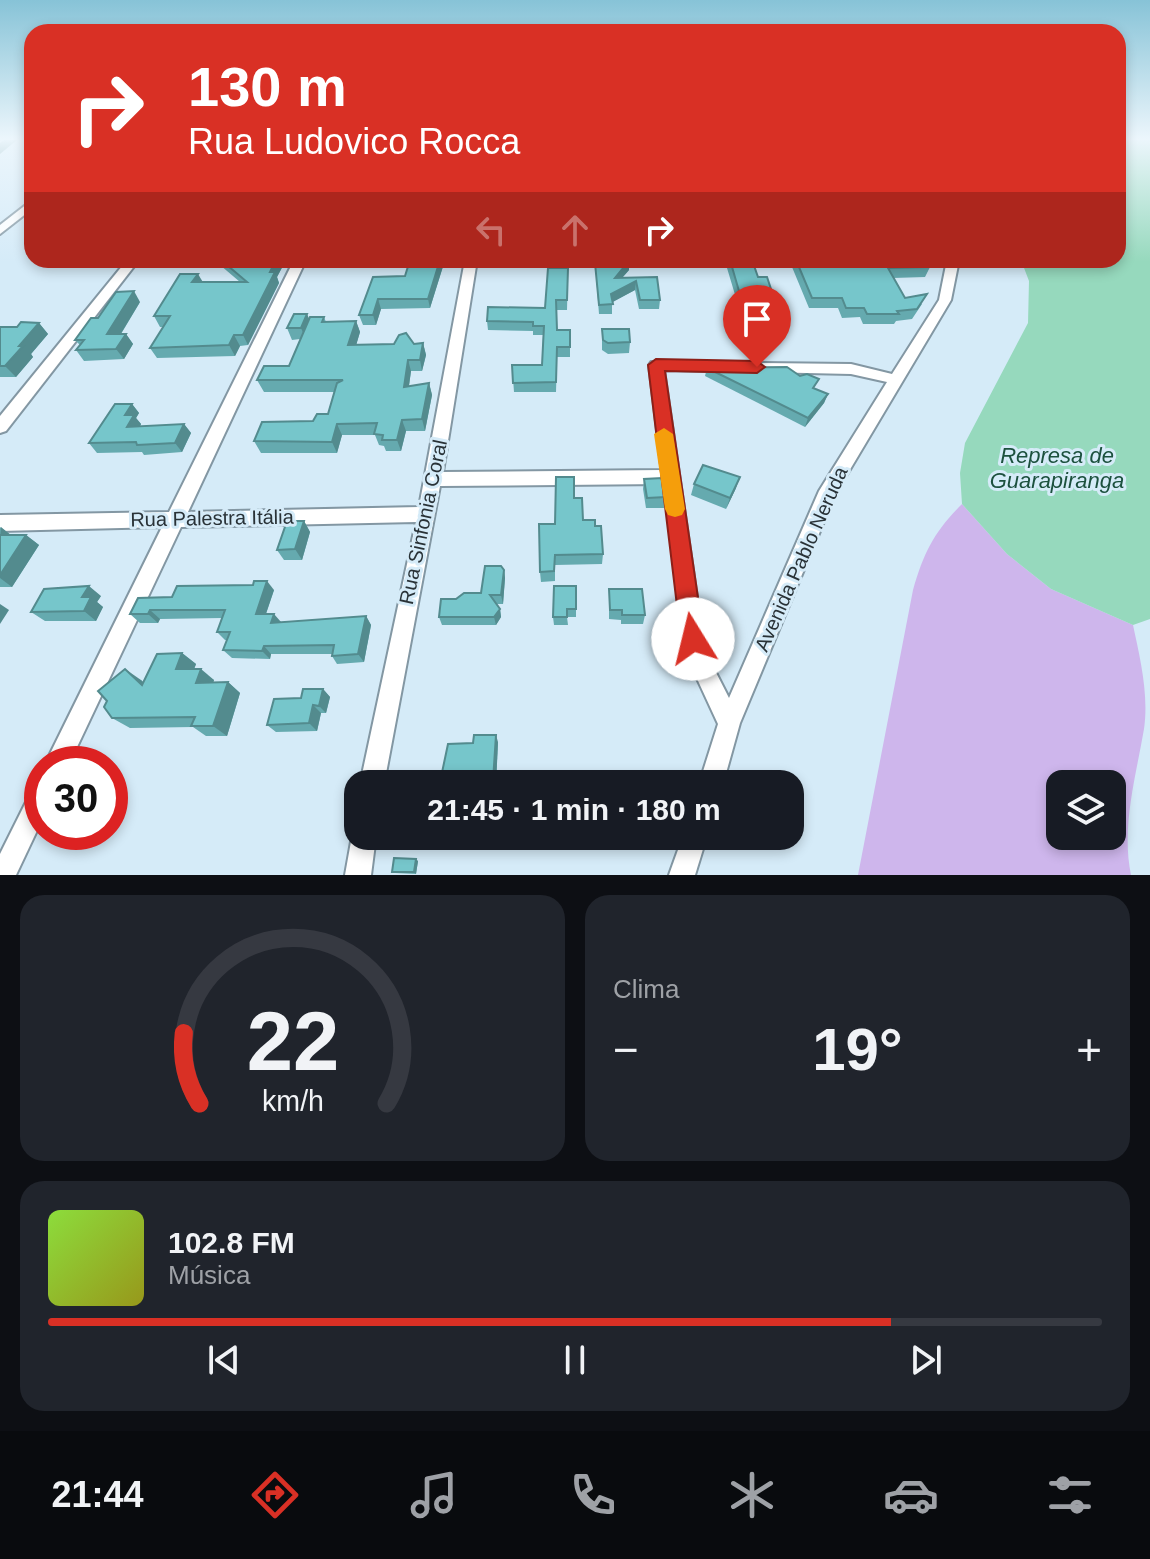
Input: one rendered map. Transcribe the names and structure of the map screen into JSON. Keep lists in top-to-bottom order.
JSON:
{
  "streets": {
    "street": ["Rua Palestra Itália", "Rua Sinfonia Coral", "Avenida Pablo Neruda"]
  },
  "crossings": [
    ["Rua Palestra Itália", "Rua Sinfonia Coral"]
  ],
  "water": ["Represa de Guarapiranga"],
  "page": {
    "turn": ["130 m", "Rua Ludovico Rocca"],
    "limit": "30",
    "trip": "21:45 · 1 min · 180 m",
    "tile": "Clima",
    "heat": ["−", "19°", "+"],
    "song": ["102.8 FM", "Música"],
    "tabs": "21:44",
    "gauge": ["22", "km/h"]
  }
}
